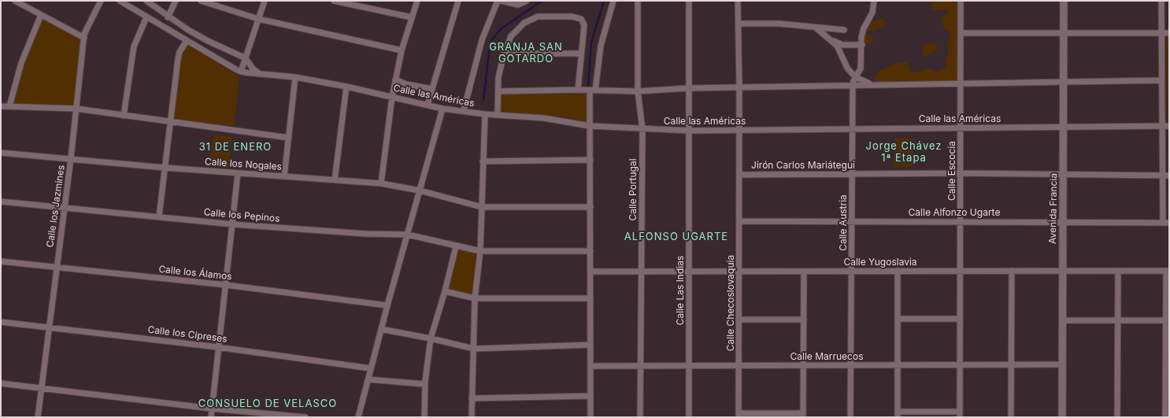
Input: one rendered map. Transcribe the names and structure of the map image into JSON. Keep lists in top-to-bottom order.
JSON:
{
  "streets": {
    "street": [
      "Calle las Américas",
      "Calle los Nogales",
      "Jirón Carlos Mariátegui",
      "Calle Escocia",
      "Calle Portugal",
      "Calle los Jazmines",
      "Avenida Francia",
      "Calle Alfonzo Ugarte",
      "Calle los Pepinos",
      "Calle Austria",
      "Calle Yugoslavia",
      "Calle los Álamos",
      "Calle Las Indias",
      "Calle Checoslovaquia",
      "Calle los Cipreses",
      "Calle Marruecos"
    ]
  },
  "crossings": [
    ["Calle las Américas", "Calle Escocia"],
    ["Calle las Américas", "Calle Portugal"],
    ["Calle las Américas", "Avenida Francia"],
    ["Calle las Américas", "Calle Austria"],
    ["Calle las Américas", "Calle Las Indias"],
    ["Calle las Américas", "Calle Checoslovaquia"],
    ["Calle los Nogales", "Calle los Jazmines"],
    ["Jirón Carlos Mariátegui", "Calle Escocia"],
    ["Jirón Carlos Mariátegui", "Avenida Francia"],
    ["Jirón Carlos Mariátegui", "Calle Austria"],
    ["Jirón Carlos Mariátegui", "Calle Checoslovaquia"],
    ["Calle Escocia", "Calle Alfonzo Ugarte"],
    ["Calle Escocia", "Calle Yugoslavia"],
    ["Calle Escocia", "Calle Marruecos"],
    ["Calle Portugal", "Calle Yugoslavia"],
    ["Calle Portugal", "Calle Marruecos"],
    ["Calle los Jazmines", "Calle los Pepinos"],
    ["Calle los Jazmines", "Calle los Álamos"],
    ["Calle los Jazmines", "Calle los Cipreses"],
    ["Avenida Francia", "Calle Alfonzo Ugarte"],
    ["Avenida Francia", "Calle Yugoslavia"],
    ["Avenida Francia", "Calle Marruecos"],
    ["Calle Alfonzo Ugarte", "Calle Austria"],
    ["Calle Alfonzo Ugarte", "Calle Checoslovaquia"],
    ["Calle Austria", "Calle Yugoslavia"],
    ["Calle Austria", "Calle Marruecos"],
    ["Calle Yugoslavia", "Calle Las Indias"],
    ["Calle Yugoslavia", "Calle Checoslovaquia"],
    ["Calle Las Indias", "Calle Marruecos"],
    ["Calle Checoslovaquia", "Calle Marruecos"]
  ],
  "districts": [
    "GRANJA SAN GOTARDO",
    "Jorge Chávez 1ª Etapa",
    "31 DE ENERO",
    "ALFONSO UGARTE",
    "CONSUELO DE VELASCO"
  ]
}
